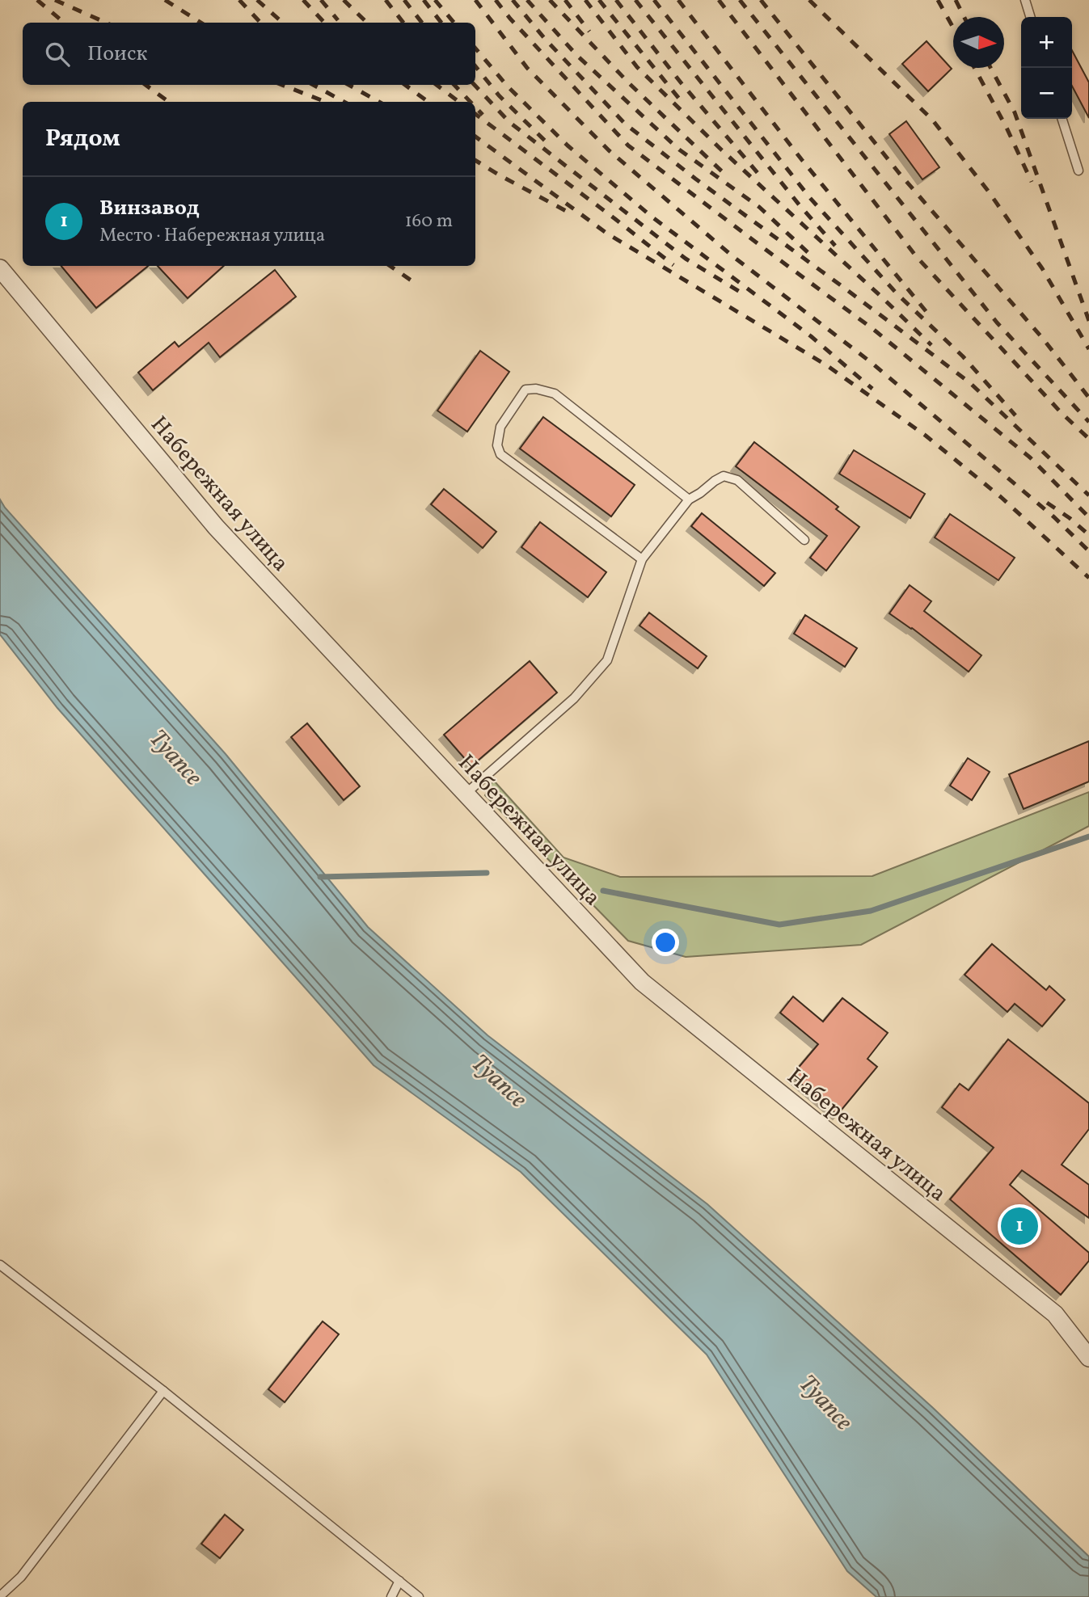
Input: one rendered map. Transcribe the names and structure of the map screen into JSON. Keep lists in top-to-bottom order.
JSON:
{
  "streets": {
    "street": ["Набережная улица"]
  },
  "water": ["Туапсе"],
  "north": "right",
  "page": {
    "map_buttons": ["+", "−"],
    "search": "Поиск",
    "heading": "Рядом",
    "list": [
      {
        "mark": "1",
        "name": "Винзавод",
        "note": "Место · Набережная улица",
        "value": "160 m"
      }
    ],
    "pins": "1"
  }
}
